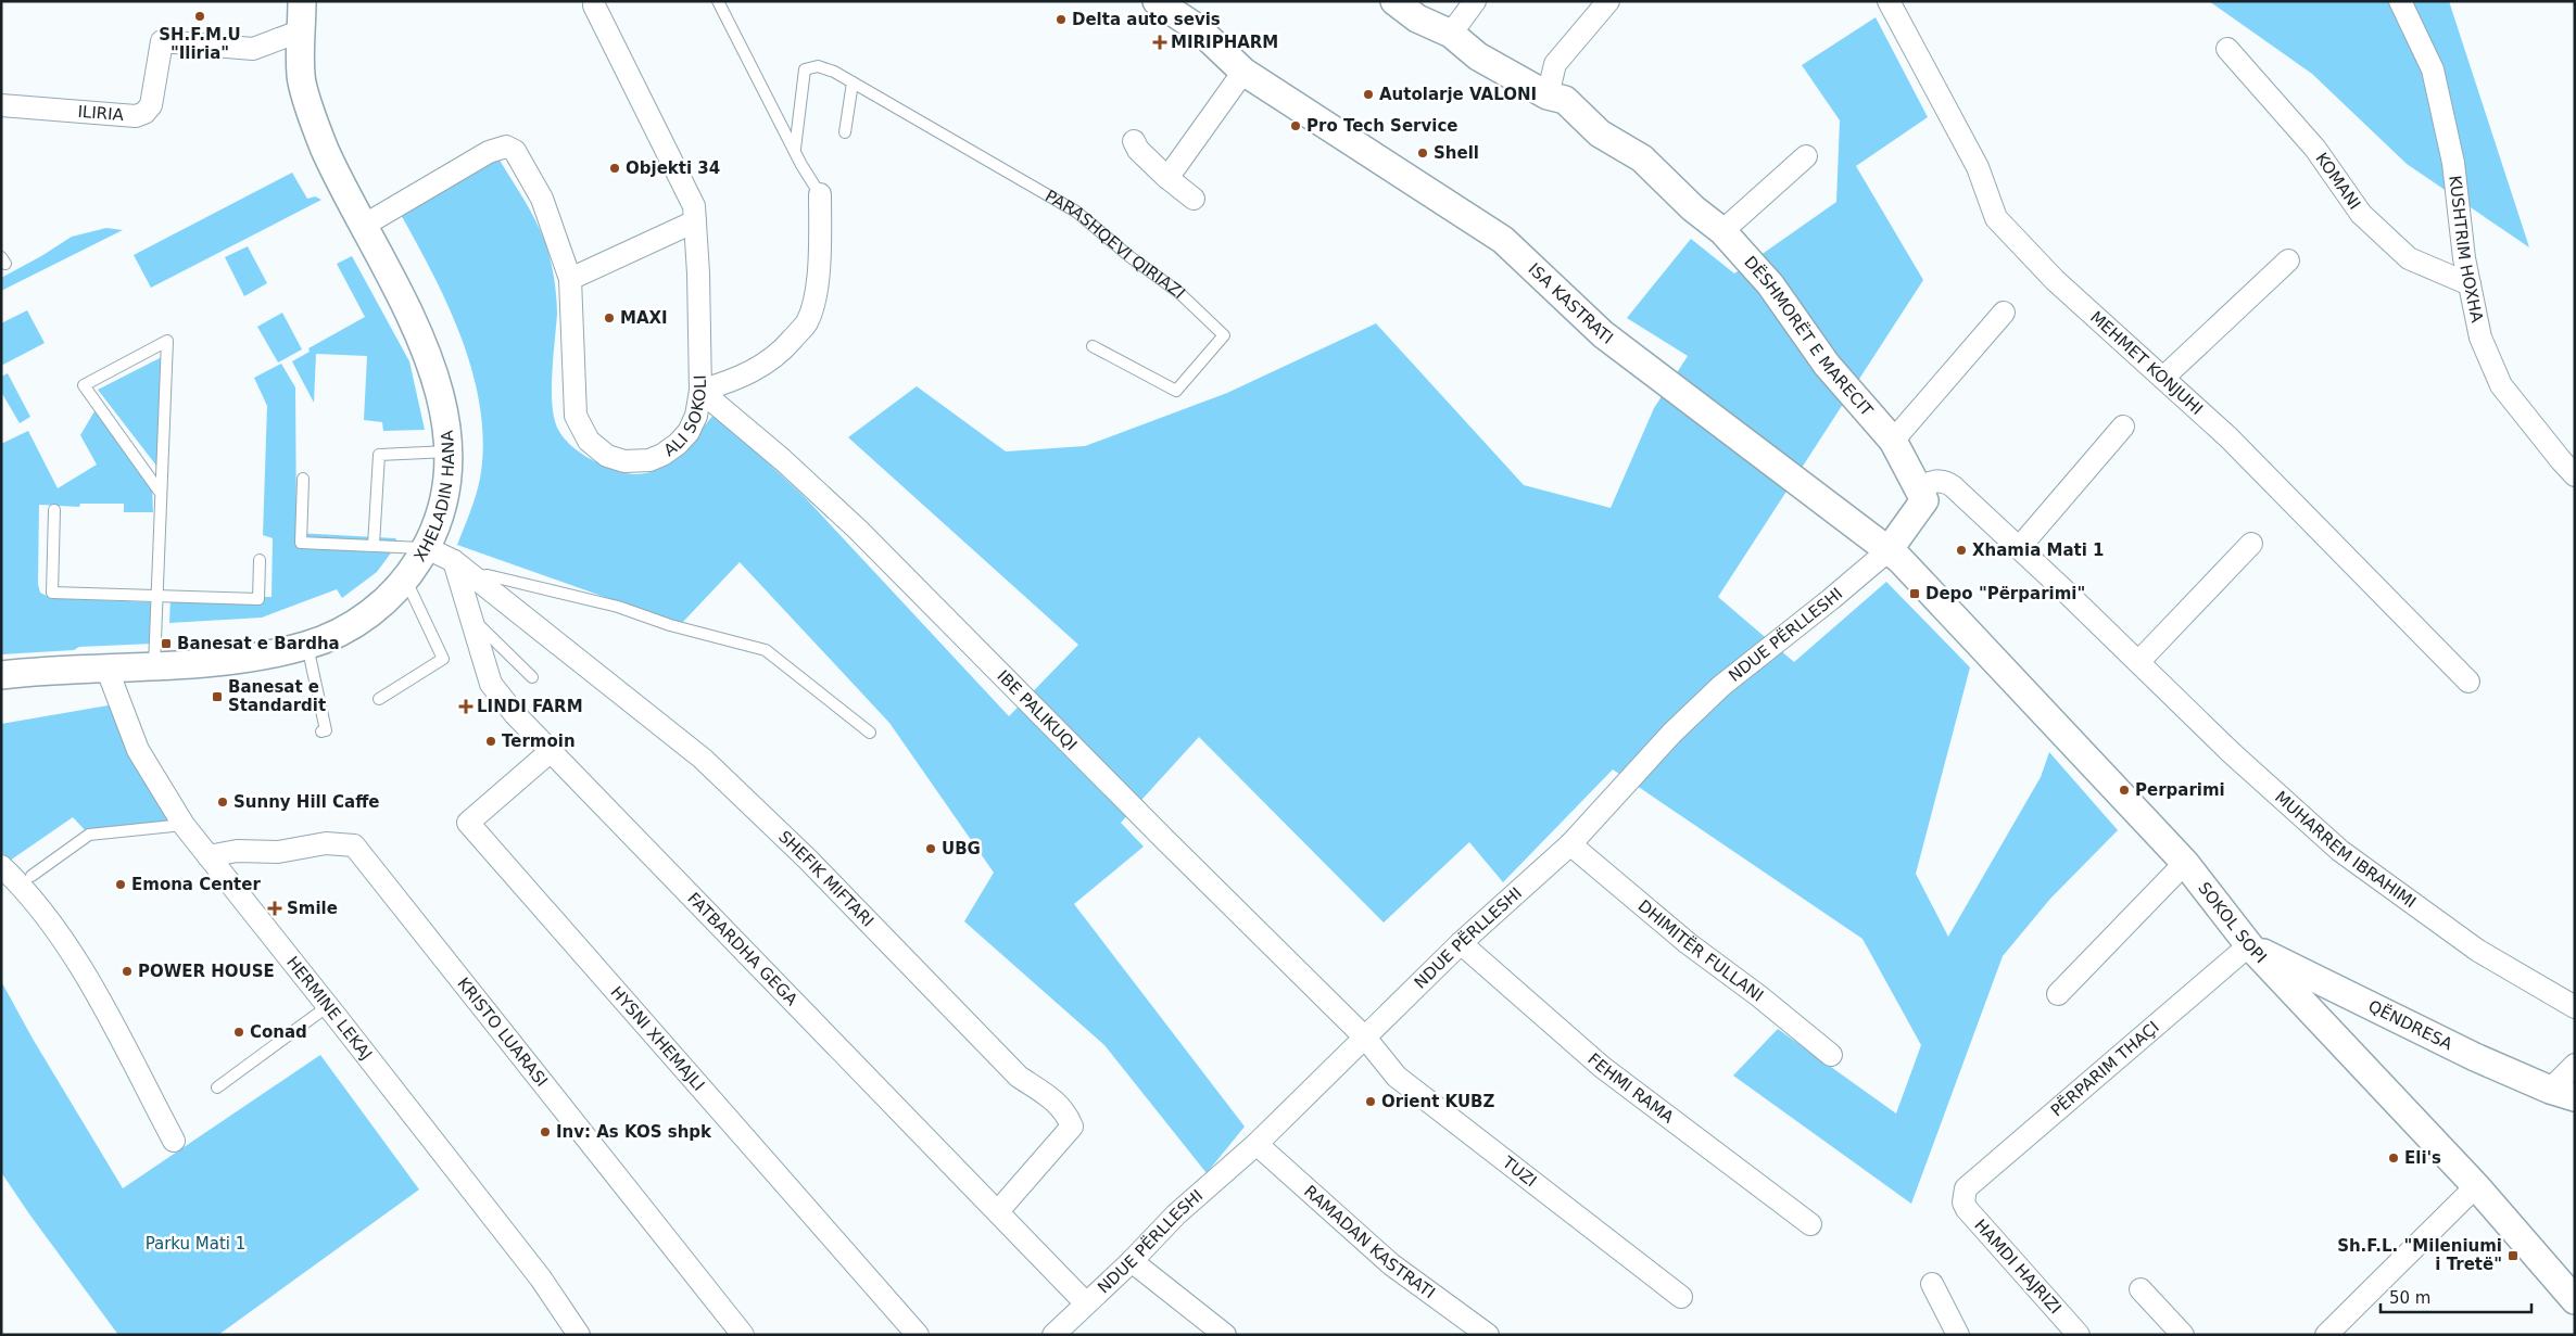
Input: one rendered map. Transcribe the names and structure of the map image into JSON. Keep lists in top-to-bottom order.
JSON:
{
  "streets": {
    "street": [
      "ILIRIA",
      "KOMANI",
      "KUSHTRIM HOXHA",
      "ISA KASTRATI",
      "DËSHMORËT E MARECIT",
      "MEHMET KONJUHI",
      "ALI SOKOLI",
      "XHELADIN HANA",
      "NDUE PËRLLESHI",
      "IBE PALIKUQI",
      "MUHARREM IBRAHIMI",
      "SHEFIK MIFTARI",
      "SOKOL SOPI",
      "FATBARDHA GEGA",
      "DHIMITËR FULLANI",
      "HERMINE LEKAJ",
      "QËNDRESA",
      "KRISTO LUARASI",
      "HYSNI XHEMAJLI",
      "PËRPARIM THAÇI",
      "FEHMI RAMA",
      "TUZI",
      "RAMADAN KASTRATI",
      "HAMDI HAJRIZI"
    ],
    "lane": ["PARASHQEVI QIRIAZI"]
  },
  "crossings": [
    ["ILIRIA", "XHELADIN HANA"],
    ["KOMANI", "KUSHTRIM HOXHA"],
    ["ISA KASTRATI", "NDUE PËRLLESHI"],
    ["ISA KASTRATI", "SOKOL SOPI"],
    ["DËSHMORËT E MARECIT", "MUHARREM IBRAHIMI"],
    ["ALI SOKOLI", "XHELADIN HANA"],
    ["ALI SOKOLI", "IBE PALIKUQI"],
    ["XHELADIN HANA", "SHEFIK MIFTARI"],
    ["XHELADIN HANA", "HERMINE LEKAJ"],
    ["NDUE PËRLLESHI", "IBE PALIKUQI"],
    ["NDUE PËRLLESHI", "SOKOL SOPI"],
    ["NDUE PËRLLESHI", "FATBARDHA GEGA"],
    ["NDUE PËRLLESHI", "DHIMITËR FULLANI"],
    ["NDUE PËRLLESHI", "FEHMI RAMA"],
    ["NDUE PËRLLESHI", "TUZI"],
    ["NDUE PËRLLESHI", "RAMADAN KASTRATI"],
    ["IBE PALIKUQI", "TUZI"],
    ["SHEFIK MIFTARI", "FATBARDHA GEGA"],
    ["SOKOL SOPI", "QËNDRESA"],
    ["SOKOL SOPI", "PËRPARIM THAÇI"],
    ["FATBARDHA GEGA", "HYSNI XHEMAJLI"],
    ["HERMINE LEKAJ", "KRISTO LUARASI"],
    ["QËNDRESA", "PËRPARIM THAÇI"],
    ["PËRPARIM THAÇI", "HAMDI HAJRIZI"]
  ],
  "parks": ["Parku Mati 1"],
  "places": {
    "other": [
      "SH.F.M.U \"Iliria\"",
      "Delta auto sevis",
      "Autolarje VALONI",
      "Pro Tech Service",
      "Shell",
      "Objekti 34",
      "MAXI",
      "Xhamia Mati 1",
      "Termoin",
      "Perparimi",
      "Sunny Hill Caffe",
      "UBG",
      "Emona Center",
      "POWER HOUSE",
      "Conad",
      "Orient KUBZ",
      "Inv: As KOS shpk",
      "Eli's"
    ],
    "health": ["MIRIPHARM", "LINDI FARM", "Smile"],
    "transit": [
      "Depo \"Përparimi\"",
      "Banesat e Bardha",
      "Banesat e Standardit",
      "Sh.F.L. \"Mileniumi i Tretë\""
    ]
  },
  "scale_bar": "50 m"
}
